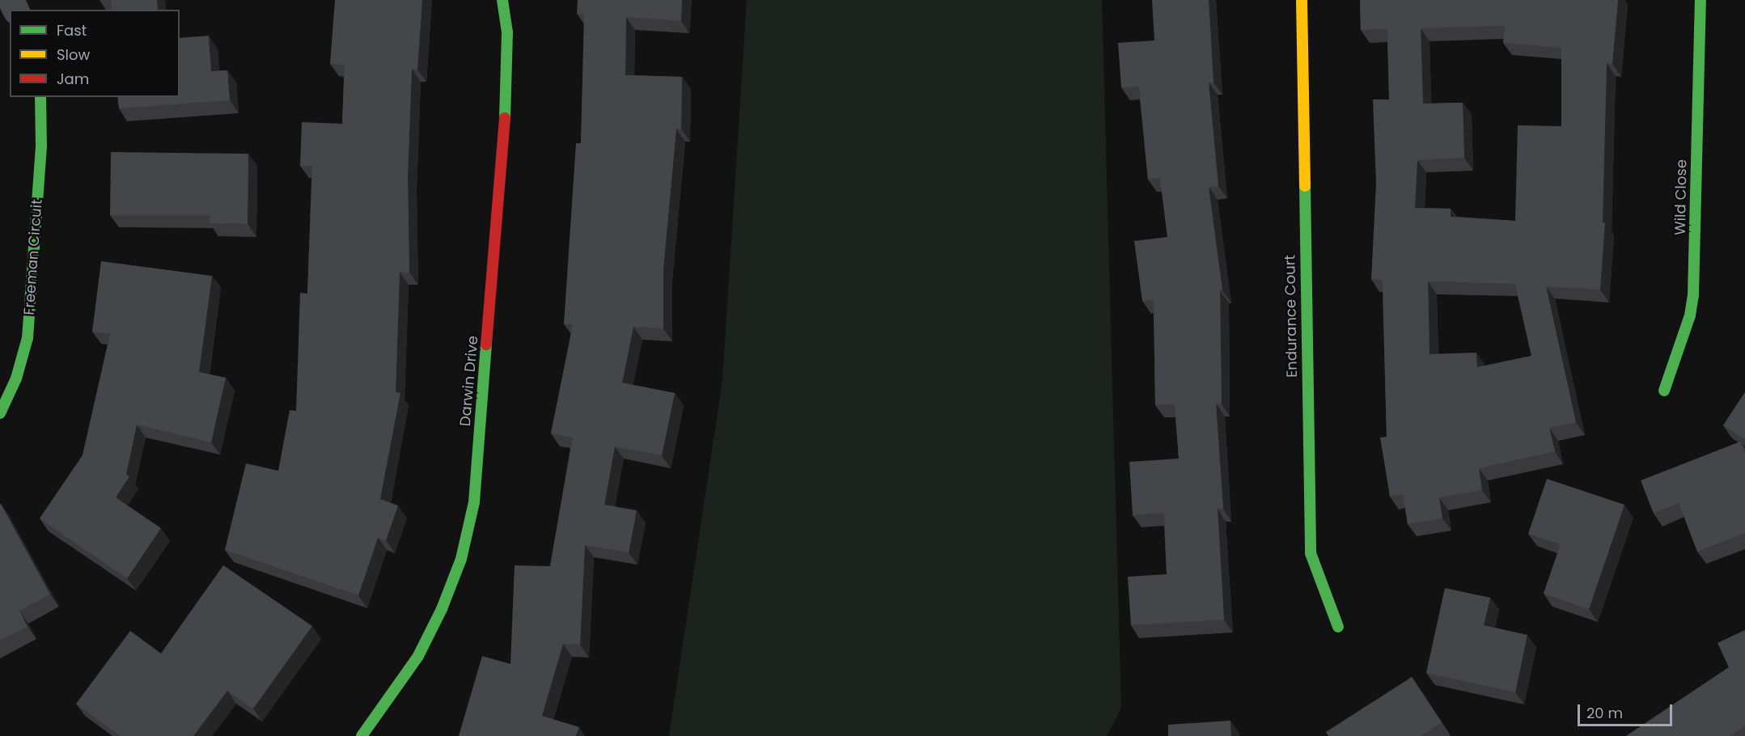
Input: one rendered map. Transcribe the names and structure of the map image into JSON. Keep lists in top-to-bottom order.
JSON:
{
  "streets": {
    "street": [
      "Wild Close",
      "Freeman Circuit",
      "Endurance Court",
      "Darwin Drive"
    ]
  },
  "legend": ["Fast", "Slow", "Jam"],
  "scale_bar": "20 m"
}
